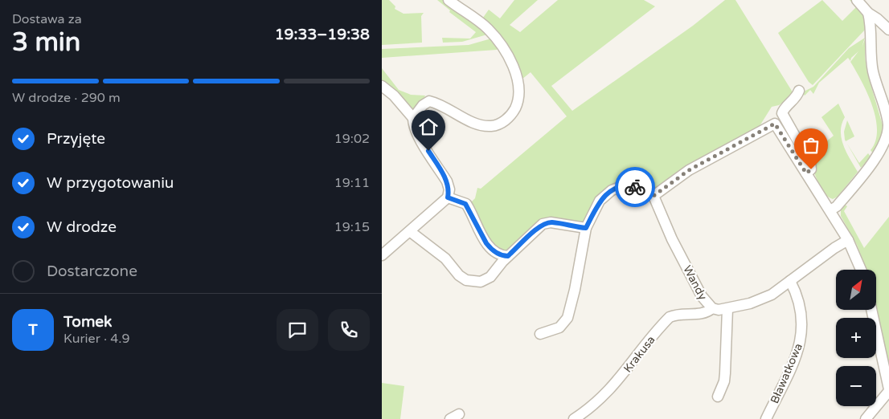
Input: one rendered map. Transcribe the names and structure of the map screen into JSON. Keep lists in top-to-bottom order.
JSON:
{
  "streets": {
    "street": ["Wandy", "Krakusa", "Bławatkowa"]
  },
  "crossings": [
    ["Wandy", "Krakusa"],
    ["Wandy", "Bławatkowa"]
  ],
  "north": "top right",
  "page": {
    "heading": ["3 min", "Dostawa za", "19:33–19:38"],
    "panel": ["Tomek", "Kurier · 4.9"],
    "bar": "W drodze · 290 m",
    "list": [
      ["Przyjęte", "19:02"],
      ["W przygotowaniu", "19:11"],
      ["W drodze", "19:15"],
      "Dostarczone"
    ],
    "map_buttons": ["+", "−"],
    "round": "T"
  }
}
